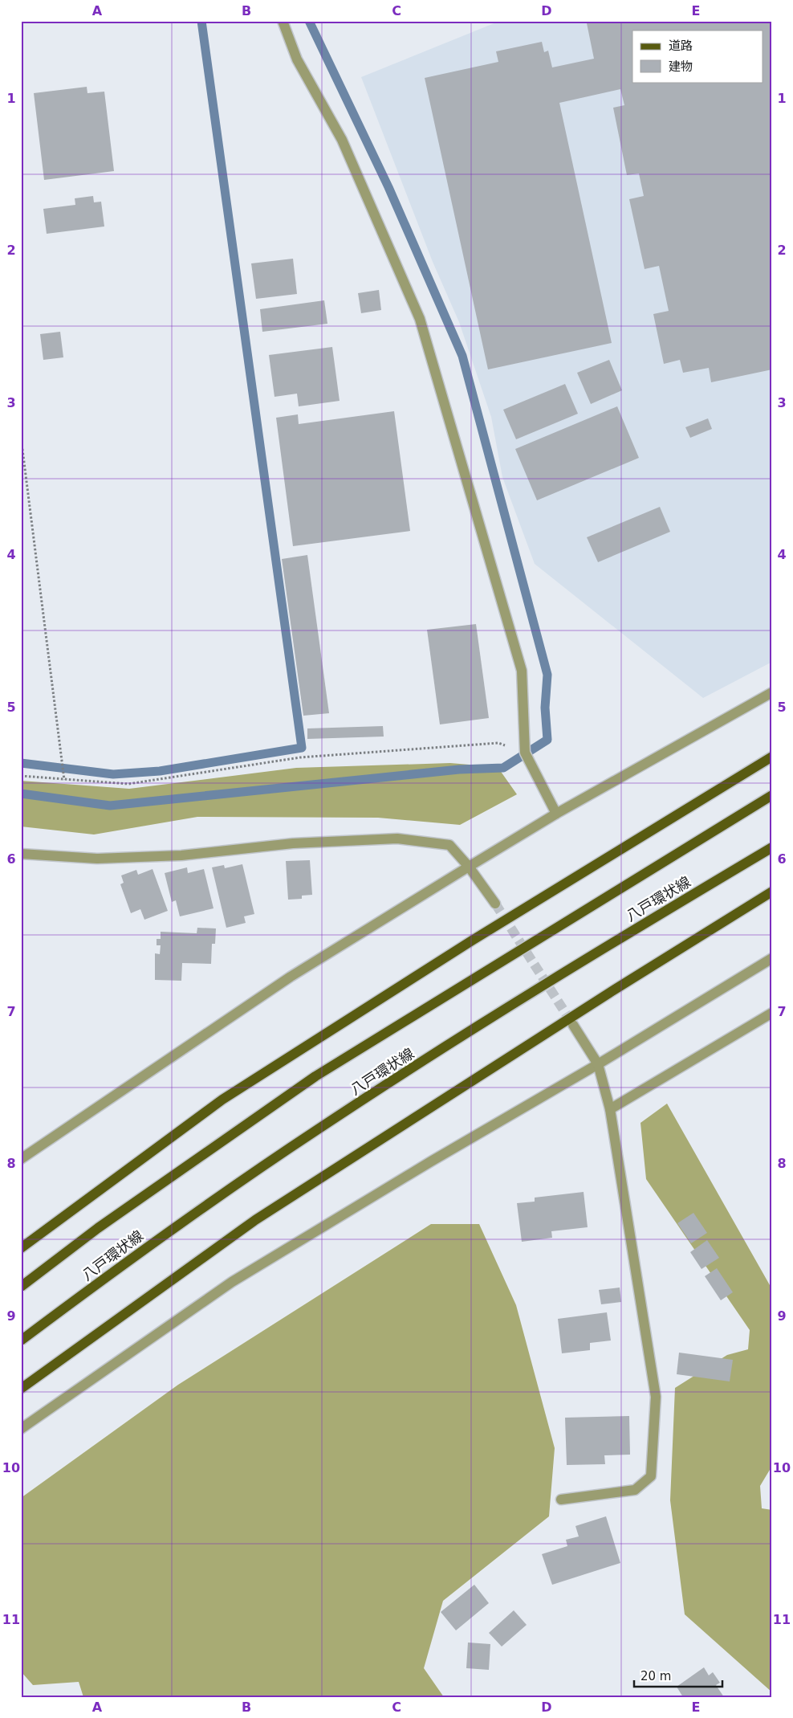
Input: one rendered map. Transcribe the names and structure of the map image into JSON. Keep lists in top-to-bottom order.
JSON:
{
  "streets": {
    "main road": ["八戸環状線"]
  },
  "legend": ["道路", "建物"],
  "scale_bar": "20 m",
  "grid": {
    "columns": [
      "A",
      "B",
      "C",
      "D",
      "E"
    ],
    "rows": [
      "1",
      "2",
      "3",
      "4",
      "5",
      "6",
      "7",
      "8",
      "9",
      "10",
      "11"
    ]
  }
}
